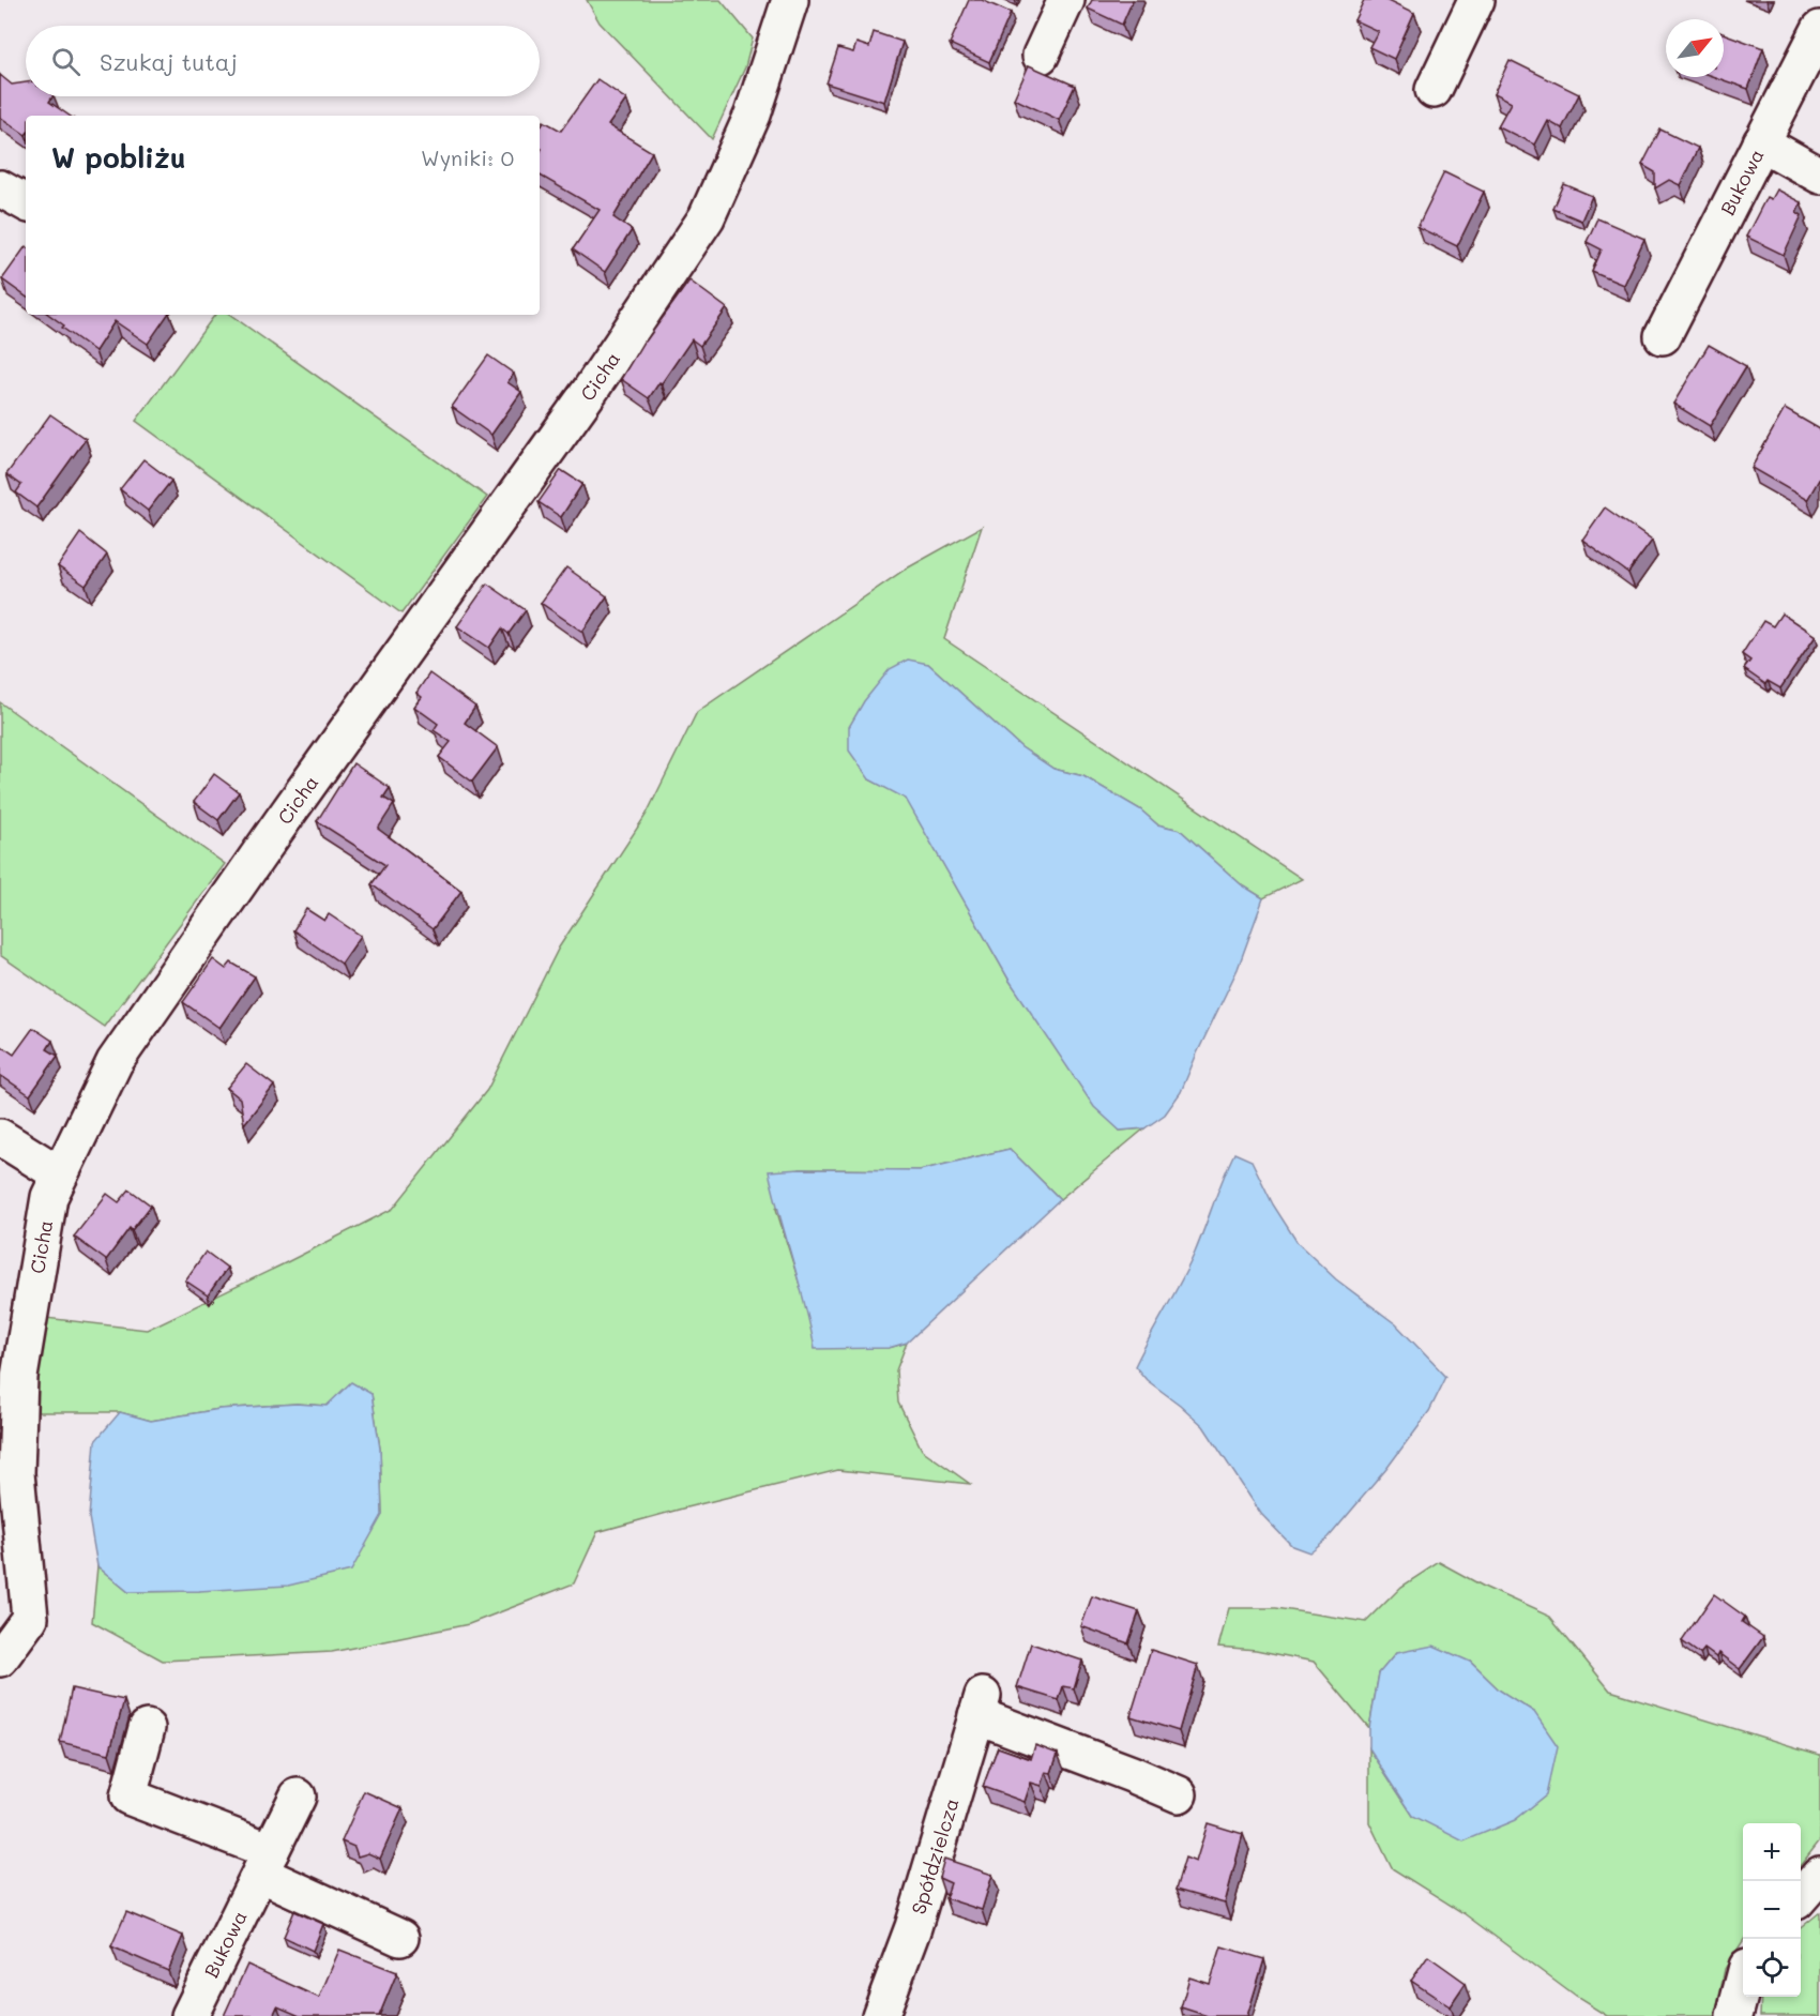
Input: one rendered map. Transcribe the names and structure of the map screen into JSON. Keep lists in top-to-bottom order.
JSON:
{
  "streets": {
    "street": ["Bukowa", "Cicha", "Spółdzielcza"]
  },
  "north": "top right",
  "page": {
    "search": "Szukaj tutaj",
    "heading": ["W pobliżu", "Wyniki: 0"],
    "map_buttons": ["+", "−"]
  }
}
